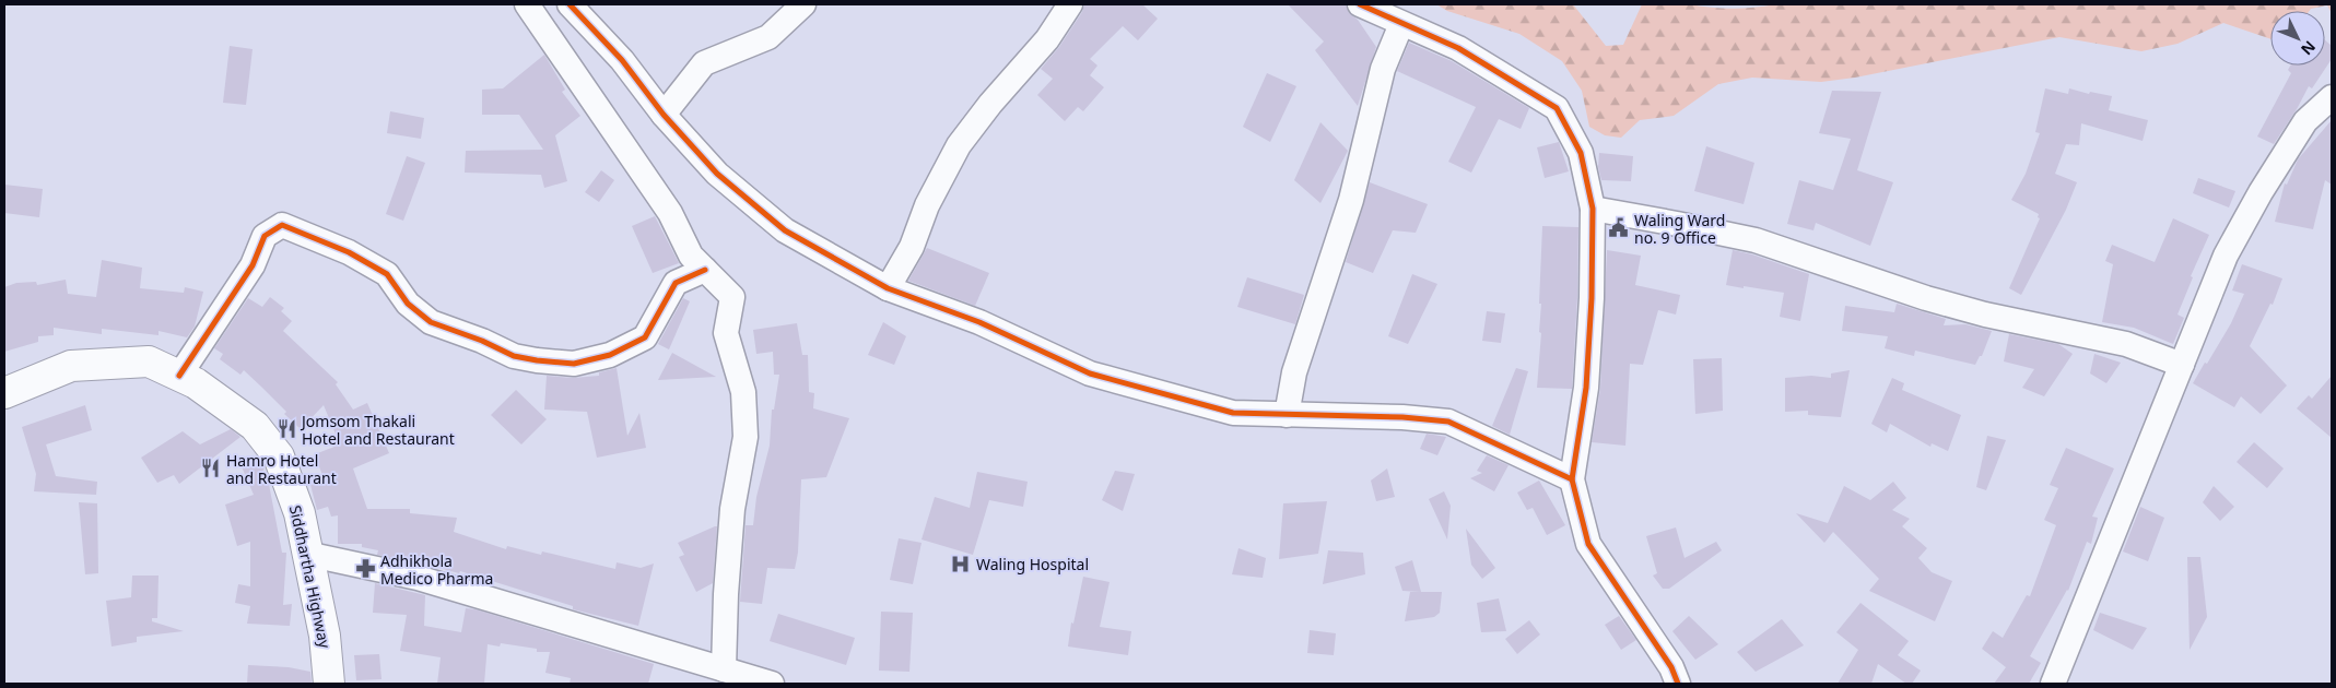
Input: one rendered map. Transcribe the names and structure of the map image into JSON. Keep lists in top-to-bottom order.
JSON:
{
  "streets": {
    "highway": ["Siddhartha Highway"]
  },
  "places": {
    "public building": ["Waling Ward no. 9 Office"],
    "restaurant": ["Jomsom Thakali Hotel and Restaurant", "Hamro Hotel and Restaurant"],
    "hospital": ["Waling Hospital"],
    "pharmacy": ["Adhikhola Medico Pharma"]
  },
  "north": "bottom right"
}
